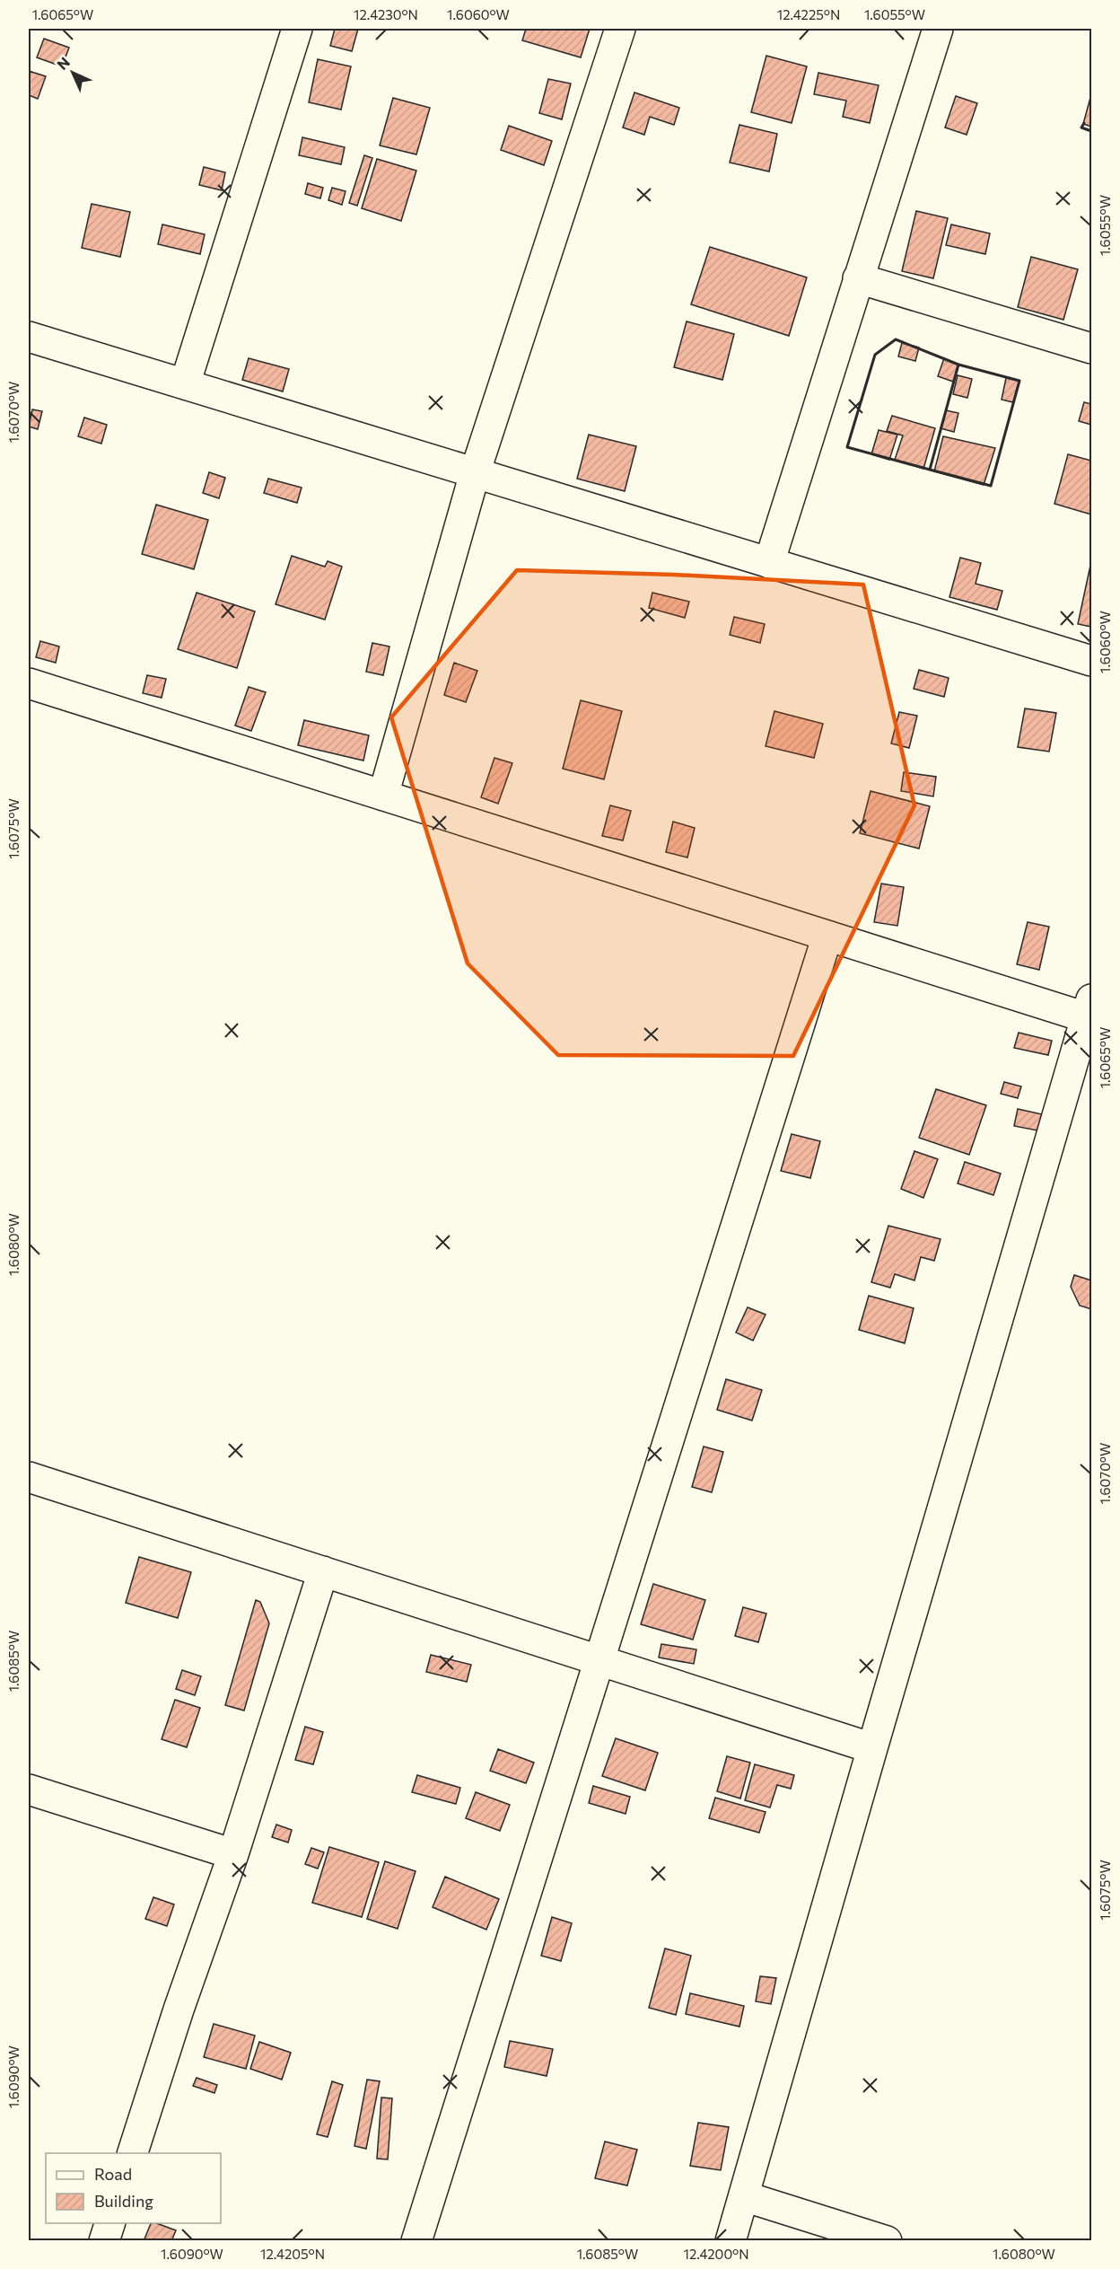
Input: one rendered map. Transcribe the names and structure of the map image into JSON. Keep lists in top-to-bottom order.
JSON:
{
  "legend": ["Road", "Building"],
  "north": "top left",
  "coordinates": [
    "1.6065°W",
    "12.4230°N",
    "1.6060°W",
    "12.4225°N",
    "1.6055°W",
    "1.6070°W",
    "1.6075°W",
    "1.6080°W",
    "1.6085°W",
    "1.6090°W",
    "12.4205°N",
    "12.4200°N"
  ]
}
